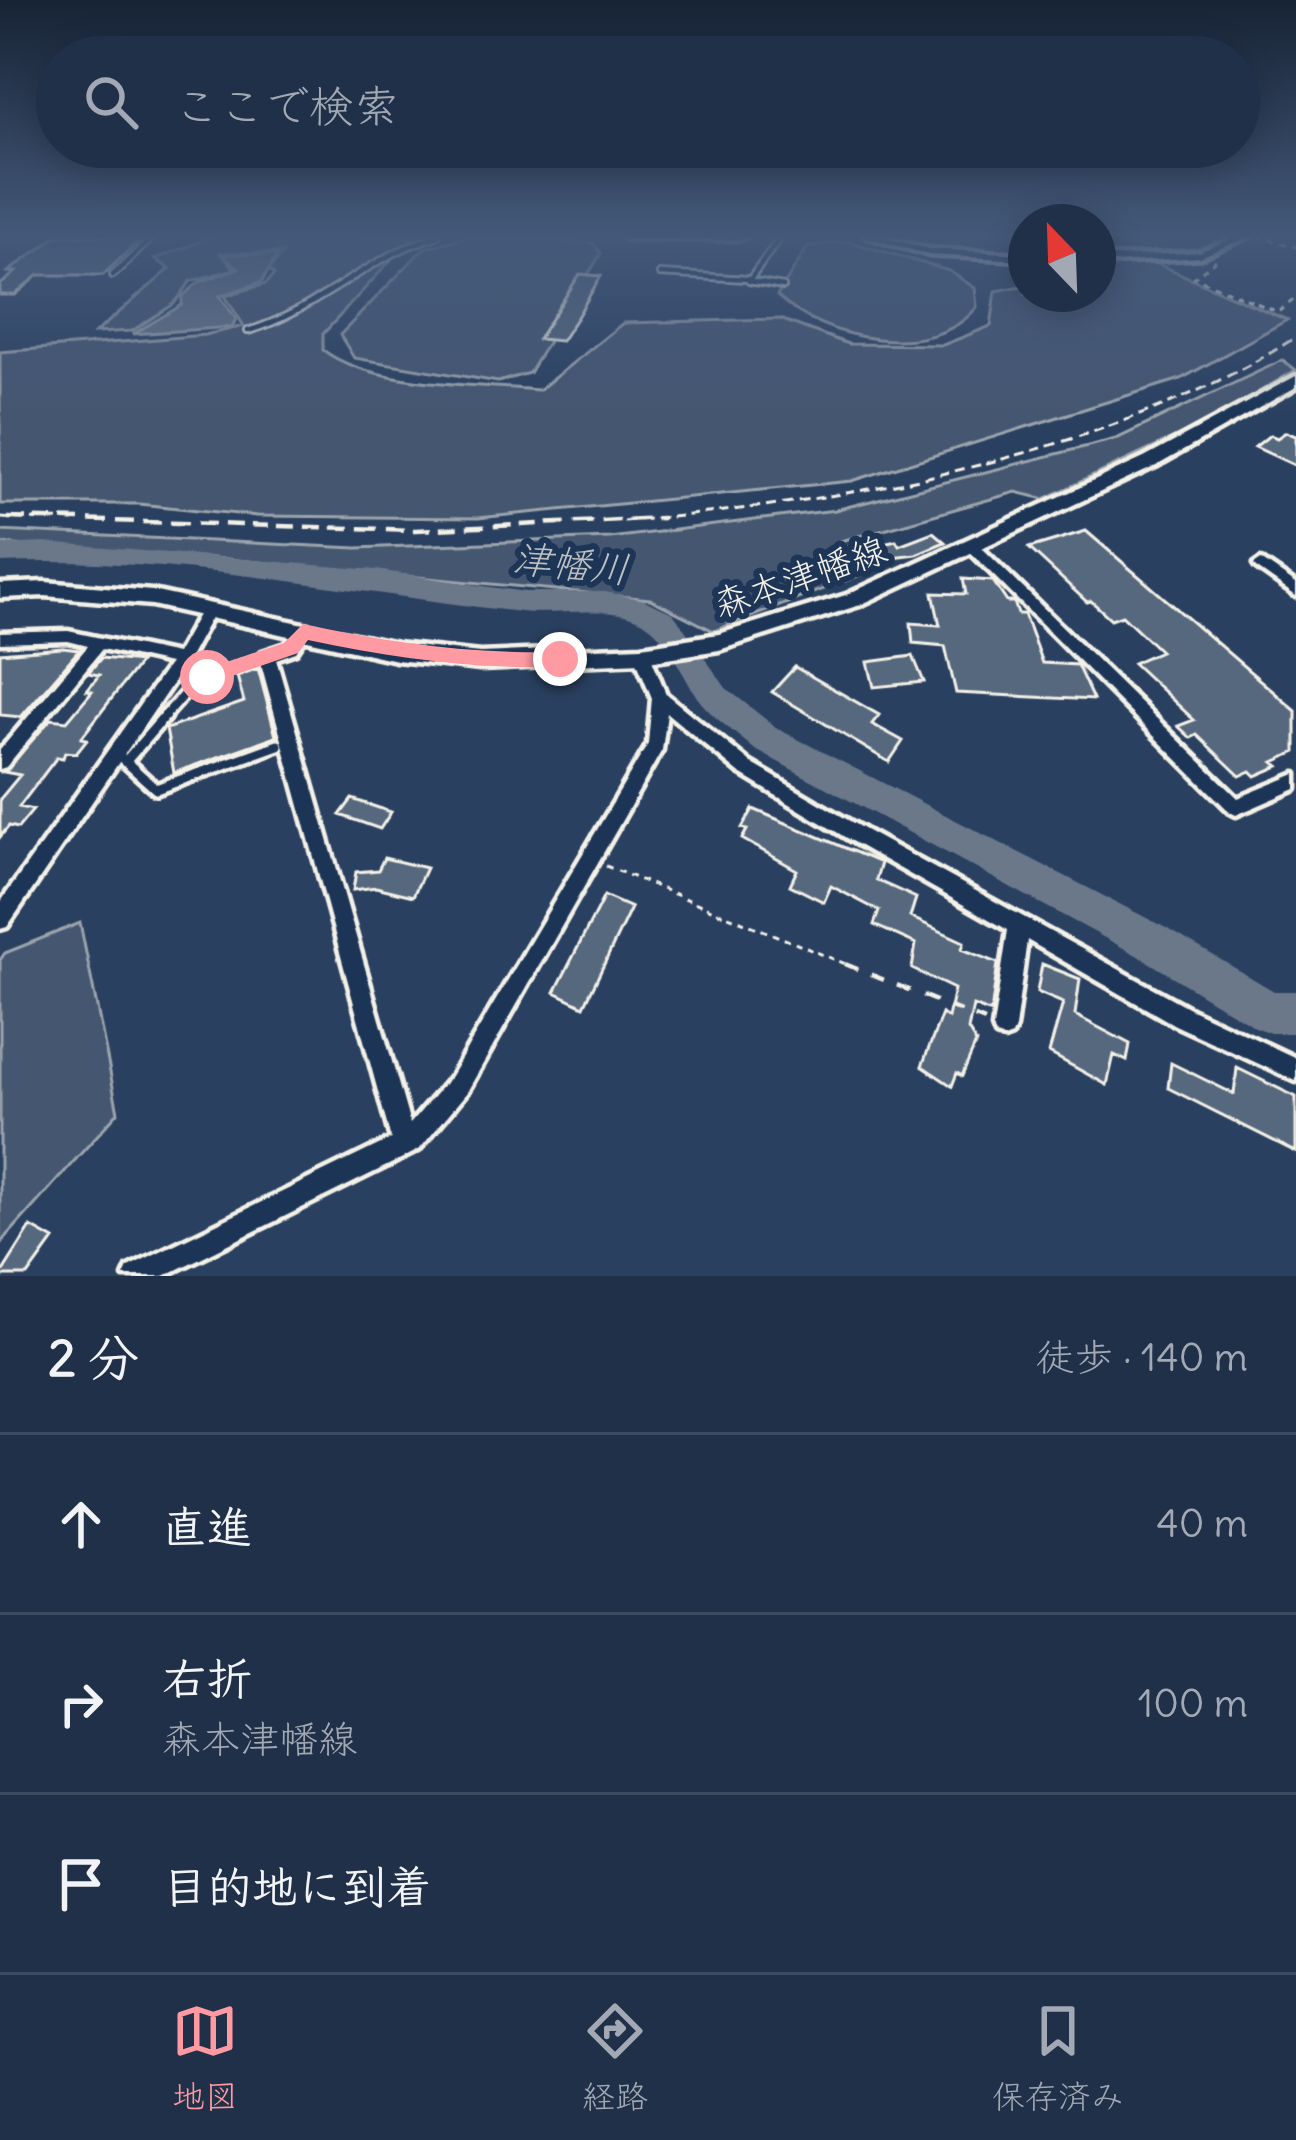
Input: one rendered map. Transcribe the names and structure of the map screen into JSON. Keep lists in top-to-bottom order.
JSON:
{
  "streets": {
    "main road": ["森本津幡線"]
  },
  "water": ["津幡川"],
  "north": "top left",
  "page": {
    "search": "ここで検索",
    "heading": ["2 分", "徒歩 · 140 m"],
    "list": [
      ["直進", "40 m"],
      ["右折", "森本津幡線", "100 m"],
      "目的地に到着"
    ],
    "nav": ["地図", "経路", "保存済み"]
  }
}
